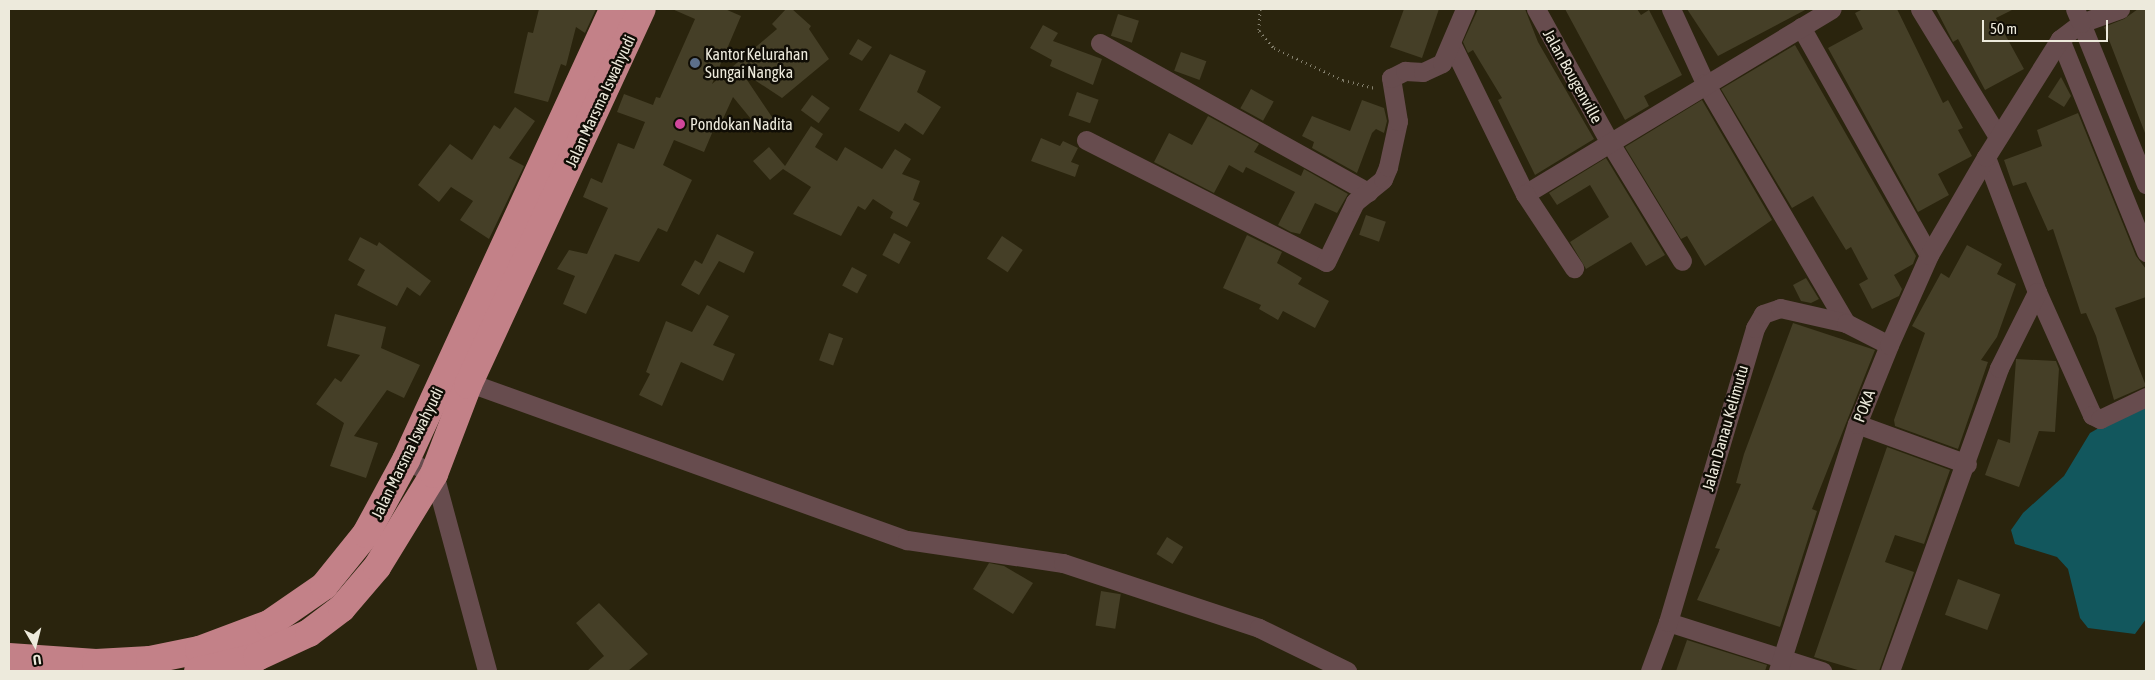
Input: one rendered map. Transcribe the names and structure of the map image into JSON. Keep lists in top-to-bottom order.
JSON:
{
  "streets": {
    "highway": ["Jalan Marsma Iswahyudi"],
    "street": ["Jalan Bougenville", "POKA", "Jalan Danau Kelimutu"]
  },
  "crossings": [
    ["POKA", "Jalan Danau Kelimutu"]
  ],
  "places": ["Kantor Kelurahan Sungai Nangka", "Pondokan Nadita"],
  "scale_bar": "50 m",
  "north": "bottom"
}
